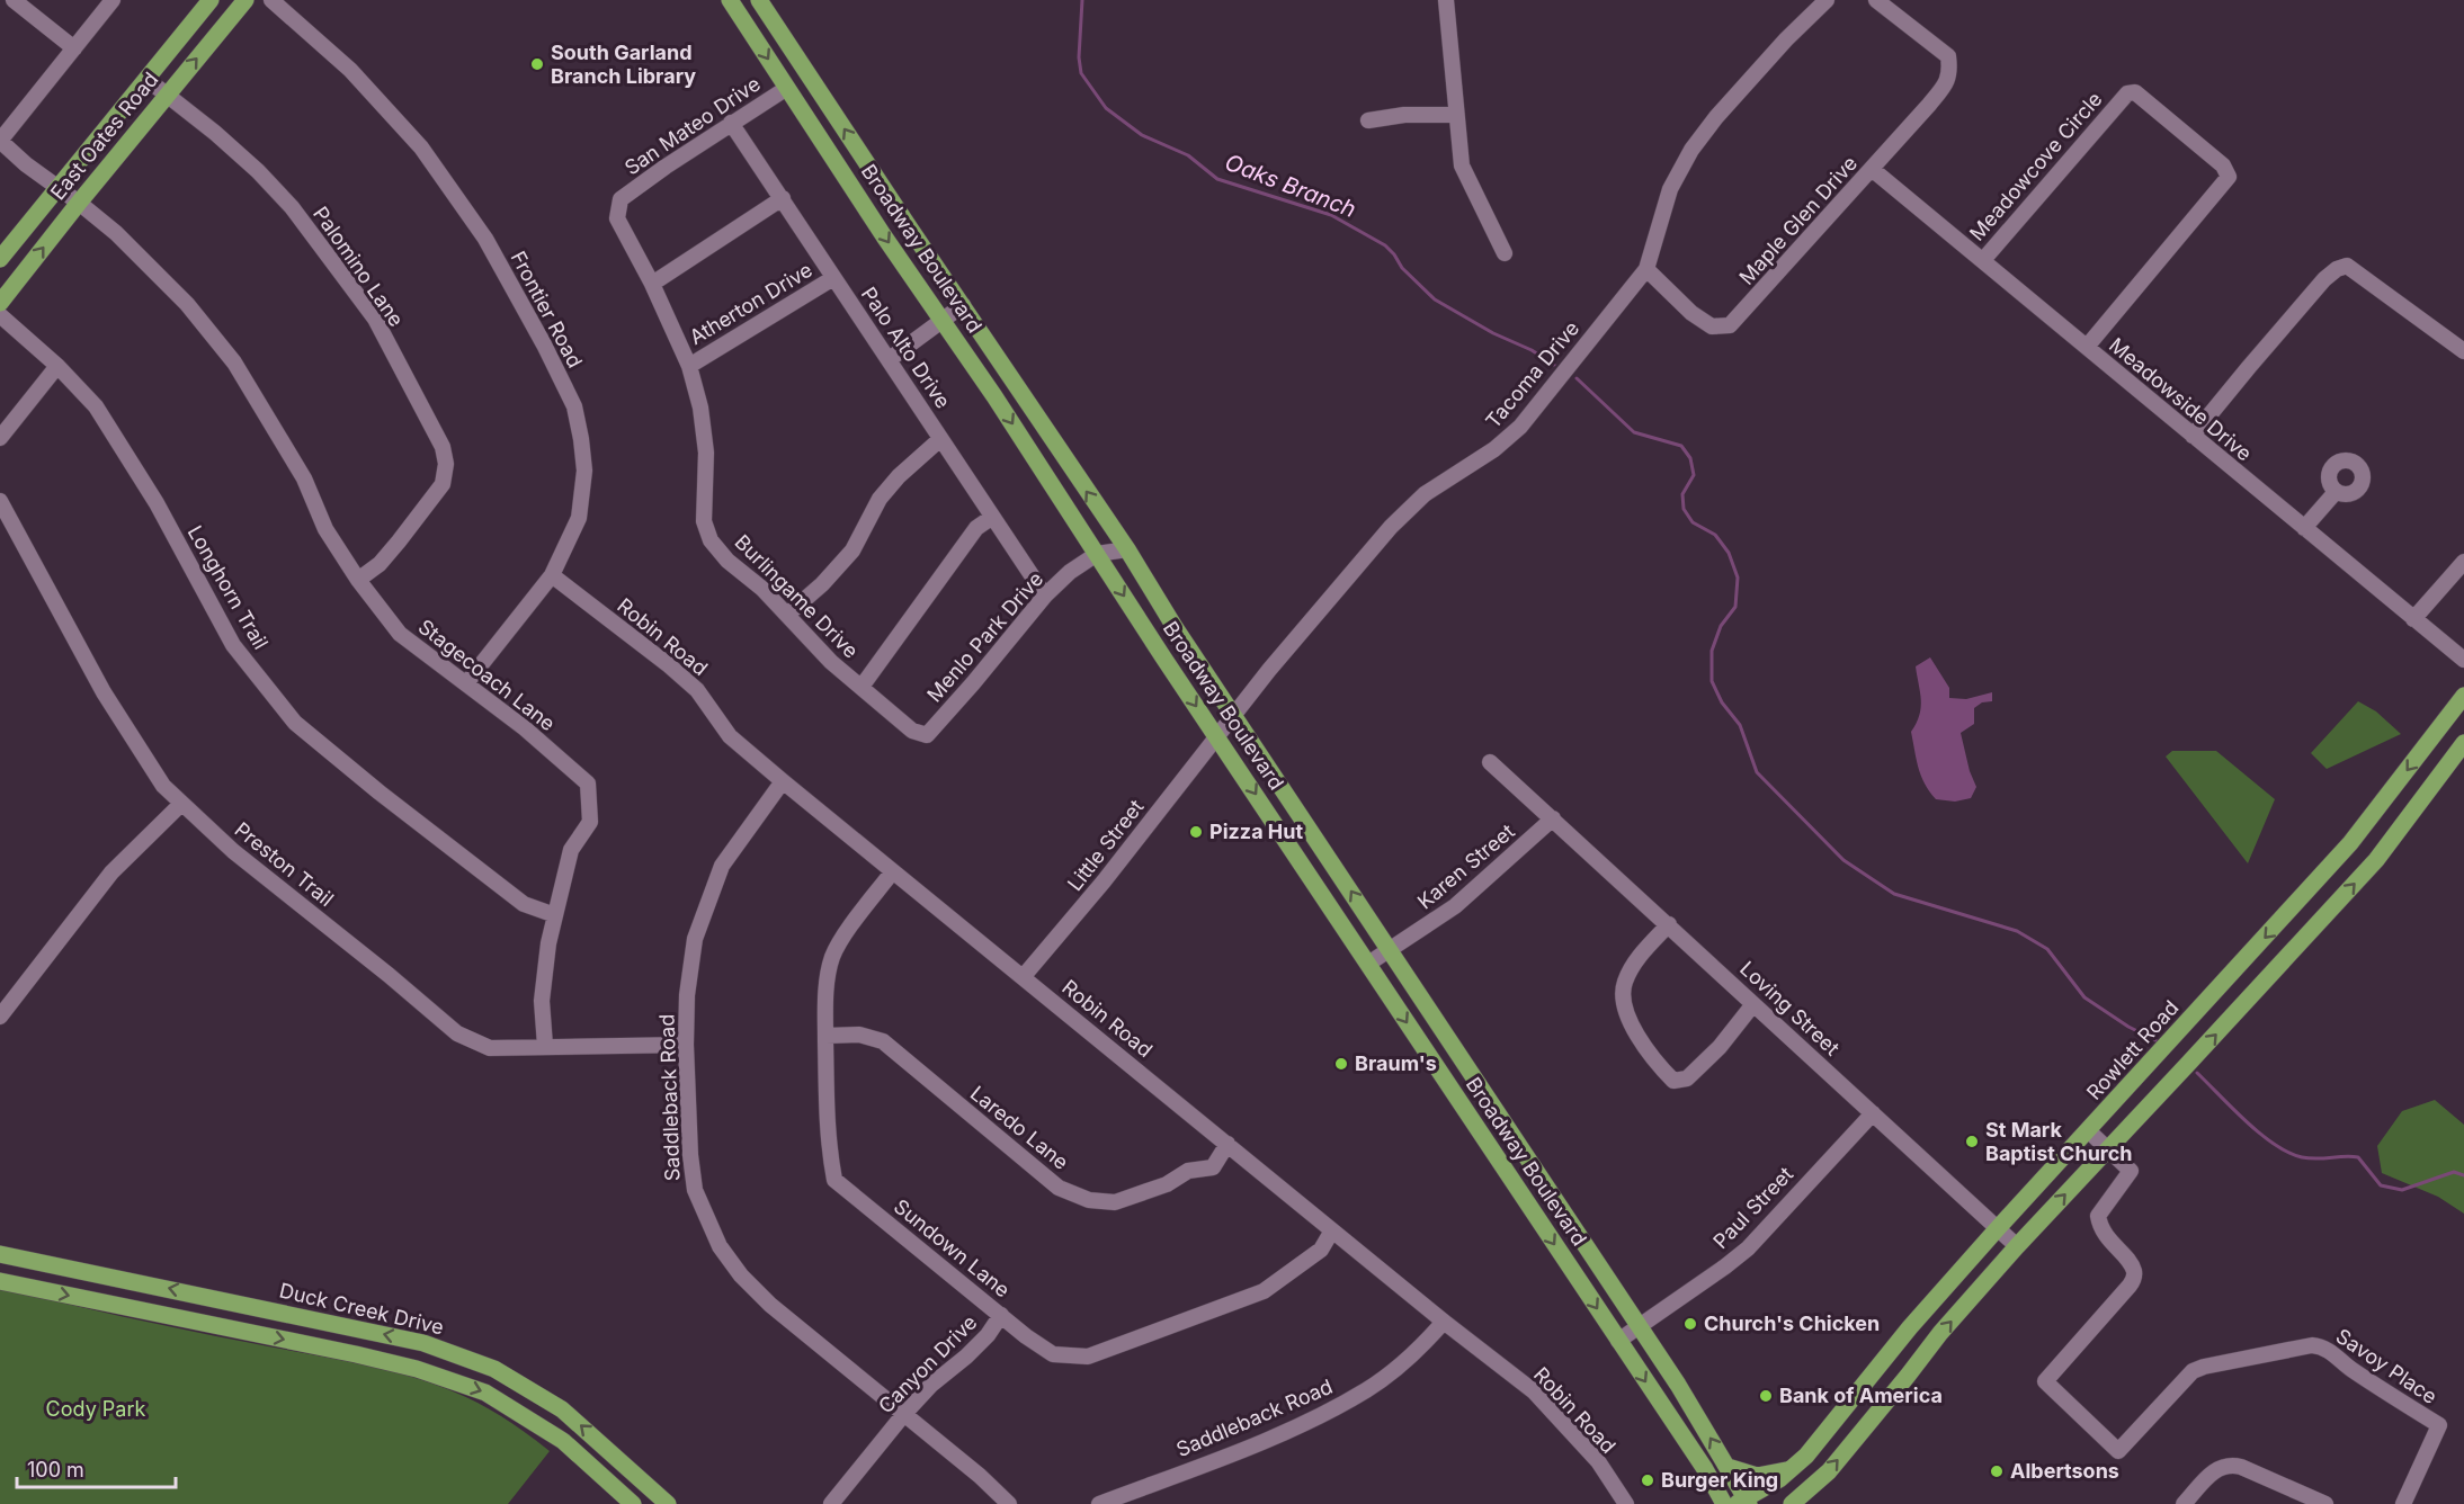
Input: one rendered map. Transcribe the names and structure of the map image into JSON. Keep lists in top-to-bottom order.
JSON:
{
  "streets": {
    "main road": [
      "East Oates Road",
      "Broadway Boulevard",
      "Rowlett Road",
      "Duck Creek Drive"
    ],
    "street": [
      "San Mateo Drive",
      "Meadowcove Circle",
      "Maple Glen Drive",
      "Palomino Lane",
      "Atherton Drive",
      "Frontier Road",
      "Palo Alto Drive",
      "Tacoma Drive",
      "Meadowside Drive",
      "Longhorn Trail",
      "Burlingame Drive",
      "Robin Road",
      "Menlo Park Drive",
      "Stagecoach Lane",
      "Little Street",
      "Preston Trail",
      "Karen Street",
      "Loving Street",
      "Saddleback Road",
      "Laredo Lane",
      "Paul Street",
      "Sundown Lane",
      "Canyon Drive",
      "Savoy Place"
    ]
  },
  "crossings": [
    ["San Mateo Drive", "Broadway Boulevard"],
    ["San Mateo Drive", "Palo Alto Drive"],
    ["San Mateo Drive", "Burlingame Drive"],
    ["East Oates Road", "Palomino Lane"],
    ["East Oates Road", "Stagecoach Lane"],
    ["Meadowcove Circle", "Meadowside Drive"],
    ["Maple Glen Drive", "Tacoma Drive"],
    ["Maple Glen Drive", "Meadowside Drive"],
    ["Broadway Boulevard", "Tacoma Drive"],
    ["Broadway Boulevard", "Menlo Park Drive"],
    ["Broadway Boulevard", "Little Street"],
    ["Broadway Boulevard", "Karen Street"],
    ["Broadway Boulevard", "Rowlett Road"],
    ["Broadway Boulevard", "Paul Street"],
    ["Palomino Lane", "Stagecoach Lane"],
    ["Atherton Drive", "Palo Alto Drive"],
    ["Atherton Drive", "Burlingame Drive"],
    ["Frontier Road", "Robin Road"],
    ["Frontier Road", "Stagecoach Lane"],
    ["Palo Alto Drive", "Menlo Park Drive"],
    ["Tacoma Drive", "Little Street"],
    ["Longhorn Trail", "Stagecoach Lane"],
    ["Burlingame Drive", "Menlo Park Drive"],
    ["Robin Road", "Little Street"],
    ["Robin Road", "Saddleback Road"],
    ["Robin Road", "Laredo Lane"],
    ["Robin Road", "Sundown Lane"],
    ["Stagecoach Lane", "Preston Trail"],
    ["Preston Trail", "Saddleback Road"],
    ["Karen Street", "Loving Street"],
    ["Loving Street", "Rowlett Road"],
    ["Loving Street", "Paul Street"],
    ["Rowlett Road", "Savoy Place"],
    ["Saddleback Road", "Canyon Drive"],
    ["Laredo Lane", "Sundown Lane"],
    ["Sundown Lane", "Canyon Drive"]
  ],
  "water": ["Oaks Branch"],
  "parks": ["Cody Park"],
  "places": [
    "South Garland Branch Library",
    "Pizza Hut",
    "Braum's",
    "St Mark Baptist Church",
    "Church's Chicken",
    "Bank of America",
    "Albertsons",
    "Burger King"
  ],
  "scale_bar": "100 m"
}
